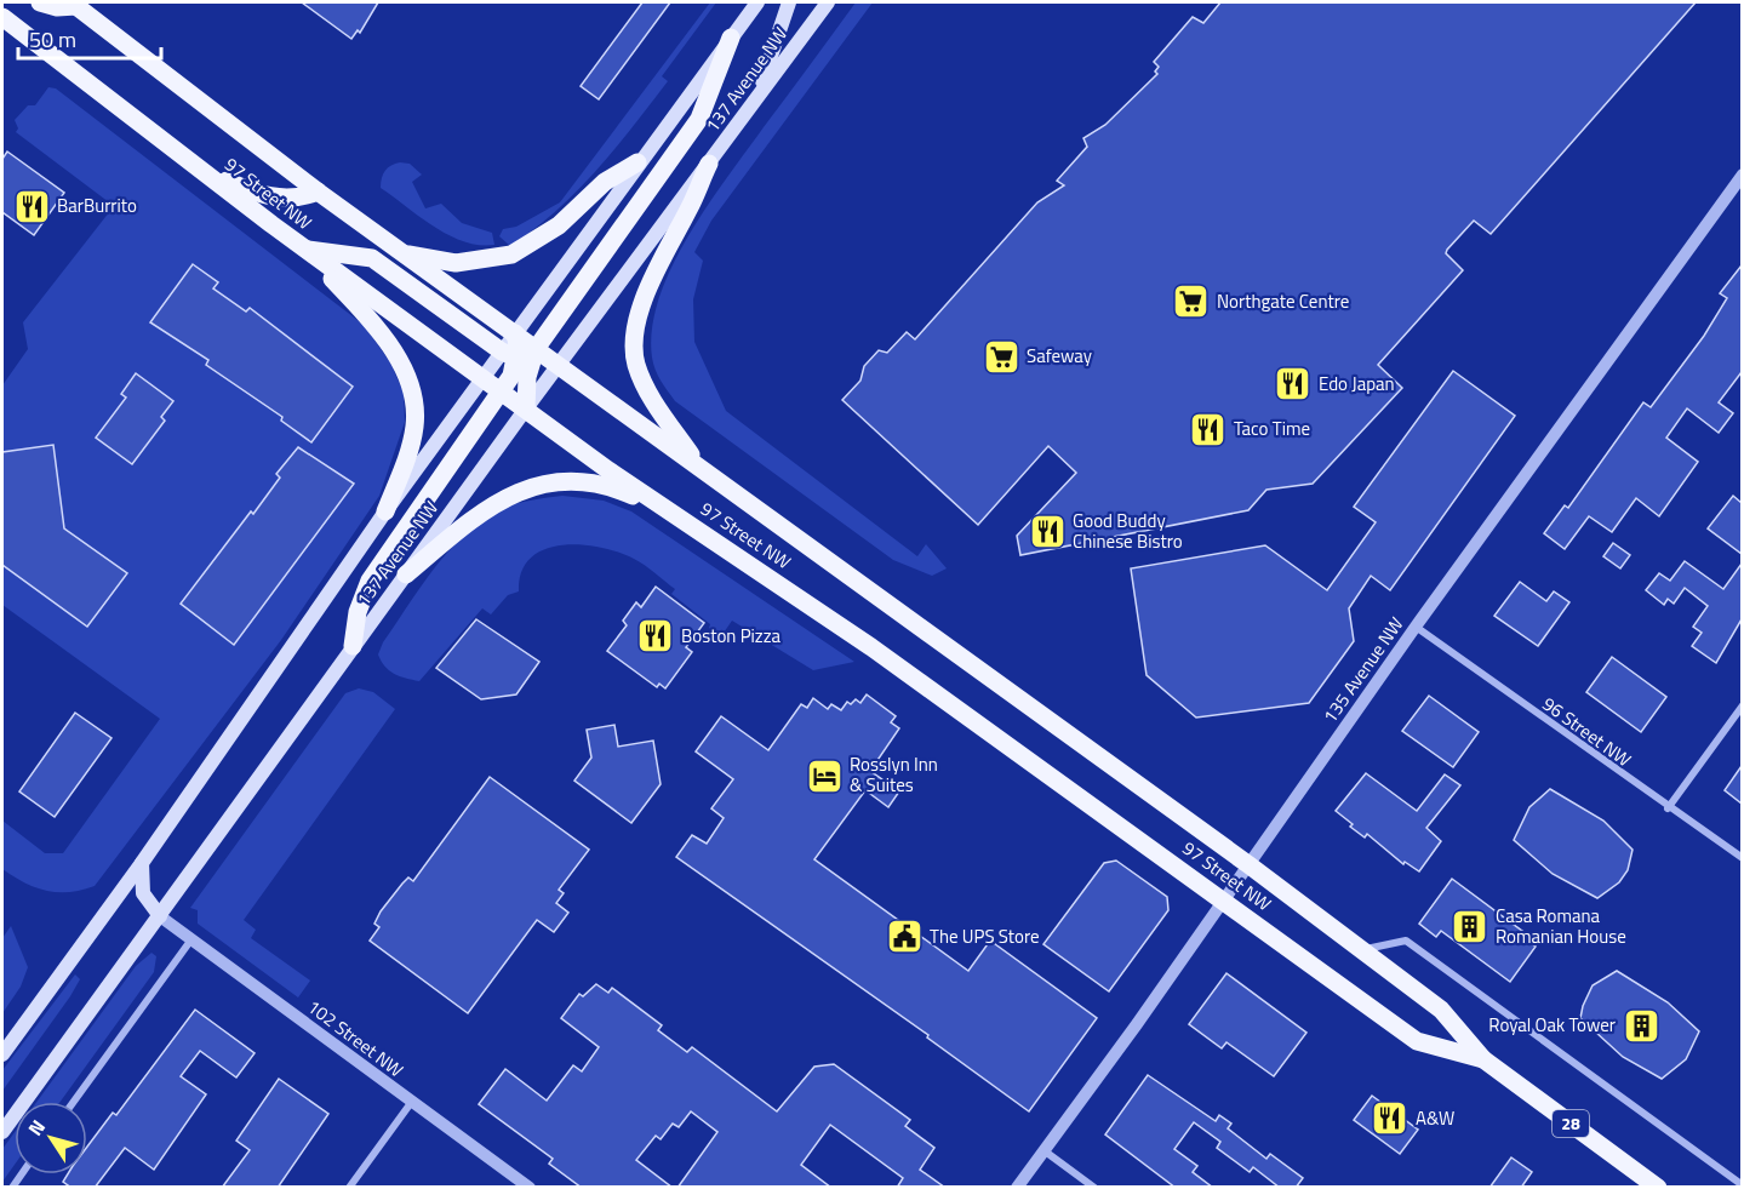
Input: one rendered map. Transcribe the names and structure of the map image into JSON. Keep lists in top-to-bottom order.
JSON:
{
  "streets": {
    "main road": ["137 Avenue NW", "97 Street NW", "28"],
    "street": ["135 Avenue NW", "96 Street NW", "102 Street NW"]
  },
  "crossings": [
    ["137 Avenue NW", "97 Street NW"],
    ["137 Avenue NW", "102 Street NW"],
    ["97 Street NW", "135 Avenue NW"],
    ["135 Avenue NW", "96 Street NW"]
  ],
  "places": {
    "restaurant": [
      "BarBurrito",
      "Edo Japan",
      "Taco Time",
      "Good Buddy Chinese Bistro",
      "Boston Pizza",
      "A&W"
    ],
    "supermarket": ["Northgate Centre", "Safeway"],
    "hotel": ["Rosslyn Inn & Suites"],
    "building": ["Casa Romana Romanian House", "Royal Oak Tower"],
    "public building": ["The UPS Store"]
  },
  "scale_bar": "50 m",
  "north": "top left"
}
